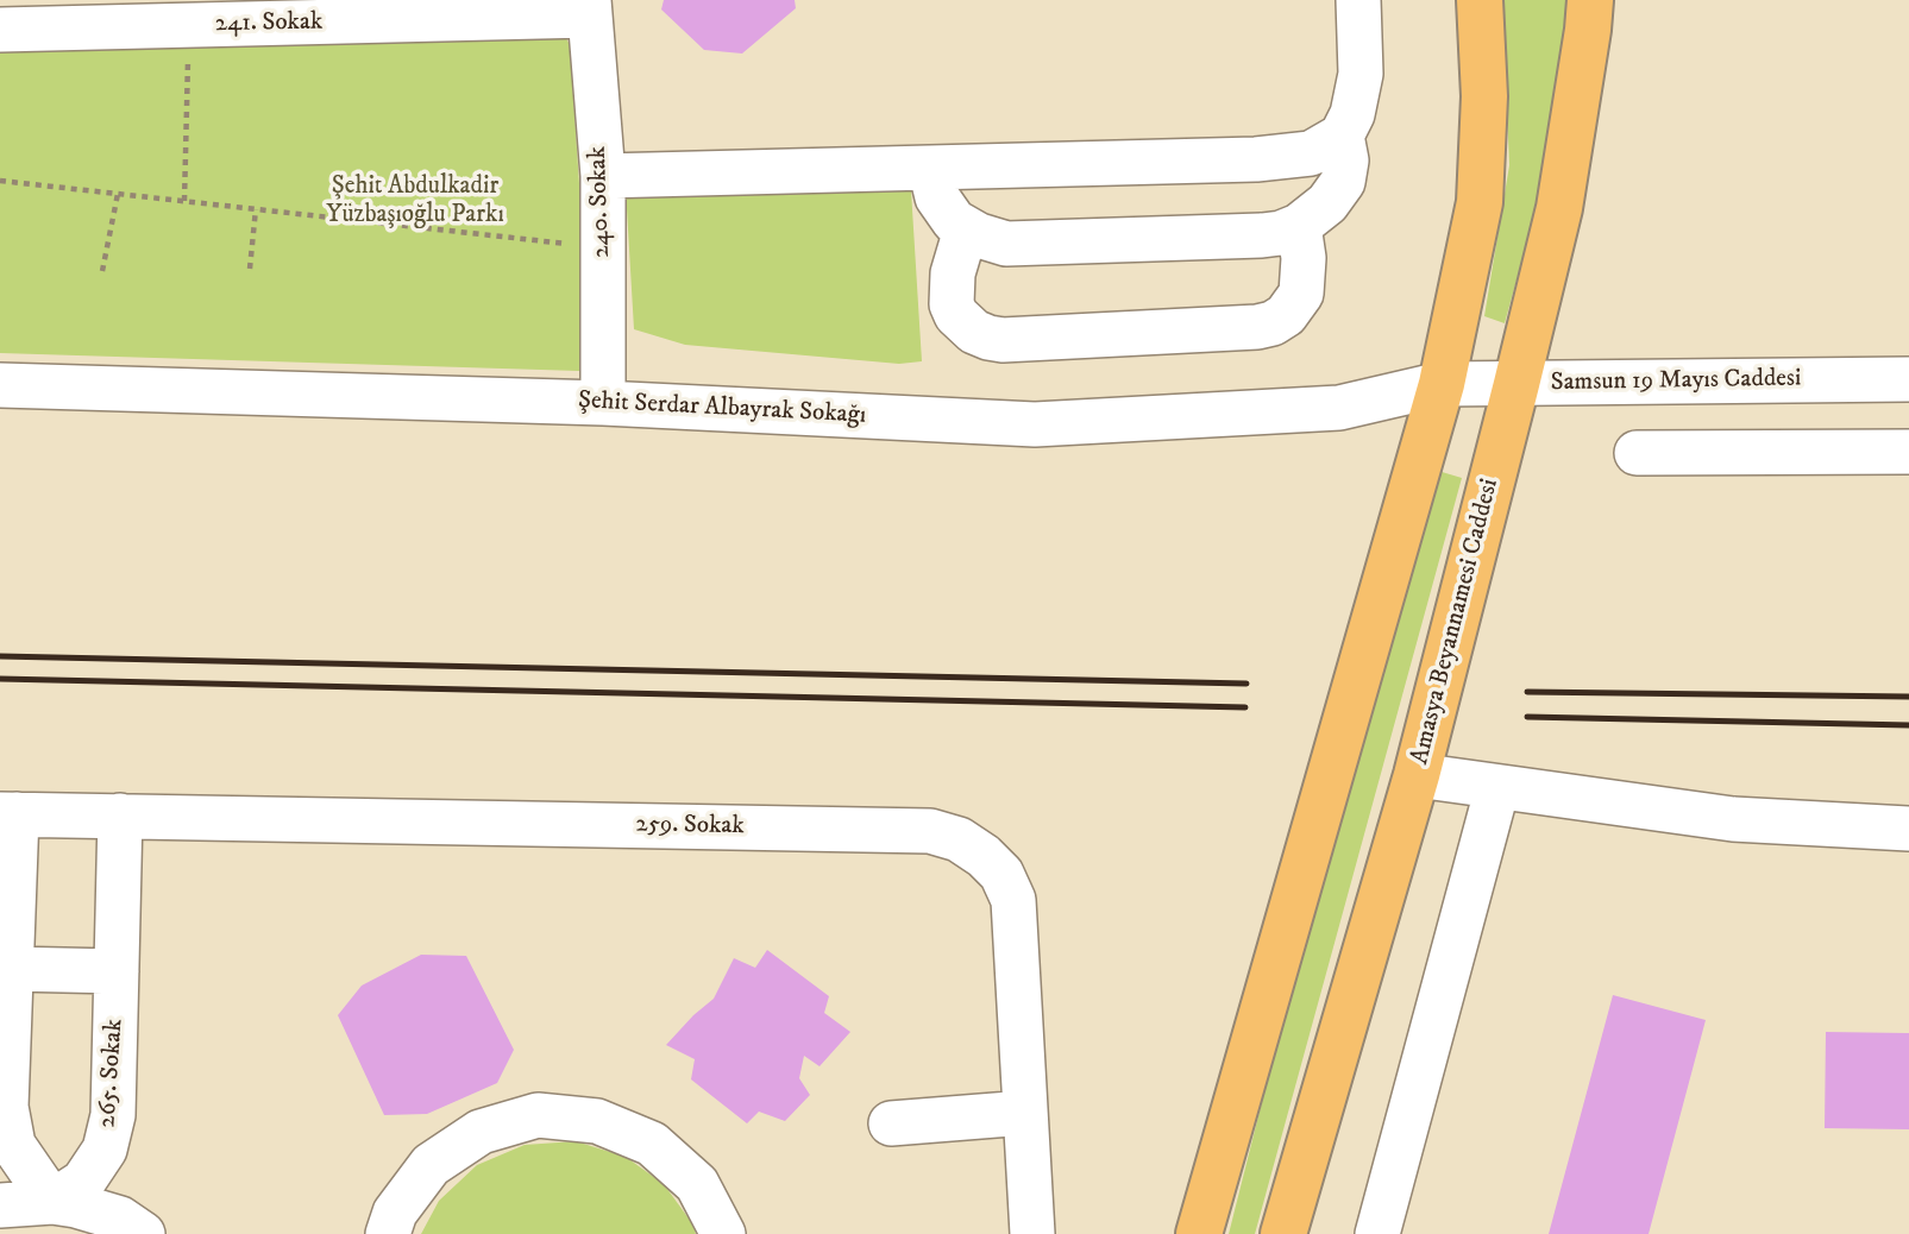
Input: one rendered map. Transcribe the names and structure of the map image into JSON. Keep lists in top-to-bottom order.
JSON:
{
  "streets": {
    "main road": ["Amasya Beyannamesi Caddesi"],
    "street": [
      "241. Sokak",
      "240. Sokak",
      "Samsun 19 Mayıs Caddesi",
      "Şehit Serdar Albayrak Sokağı",
      "259. Sokak",
      "265. Sokak"
    ]
  },
  "crossings": [
    ["241. Sokak", "240. Sokak"],
    ["240. Sokak", "Şehit Serdar Albayrak Sokağı"],
    ["Samsun 19 Mayıs Caddesi", "Şehit Serdar Albayrak Sokağı"],
    ["Samsun 19 Mayıs Caddesi", "Amasya Beyannamesi Caddesi"],
    ["259. Sokak", "265. Sokak"]
  ],
  "parks": ["Şehit Abdulkadir Yüzbaşıoğlu Parkı"]
}
